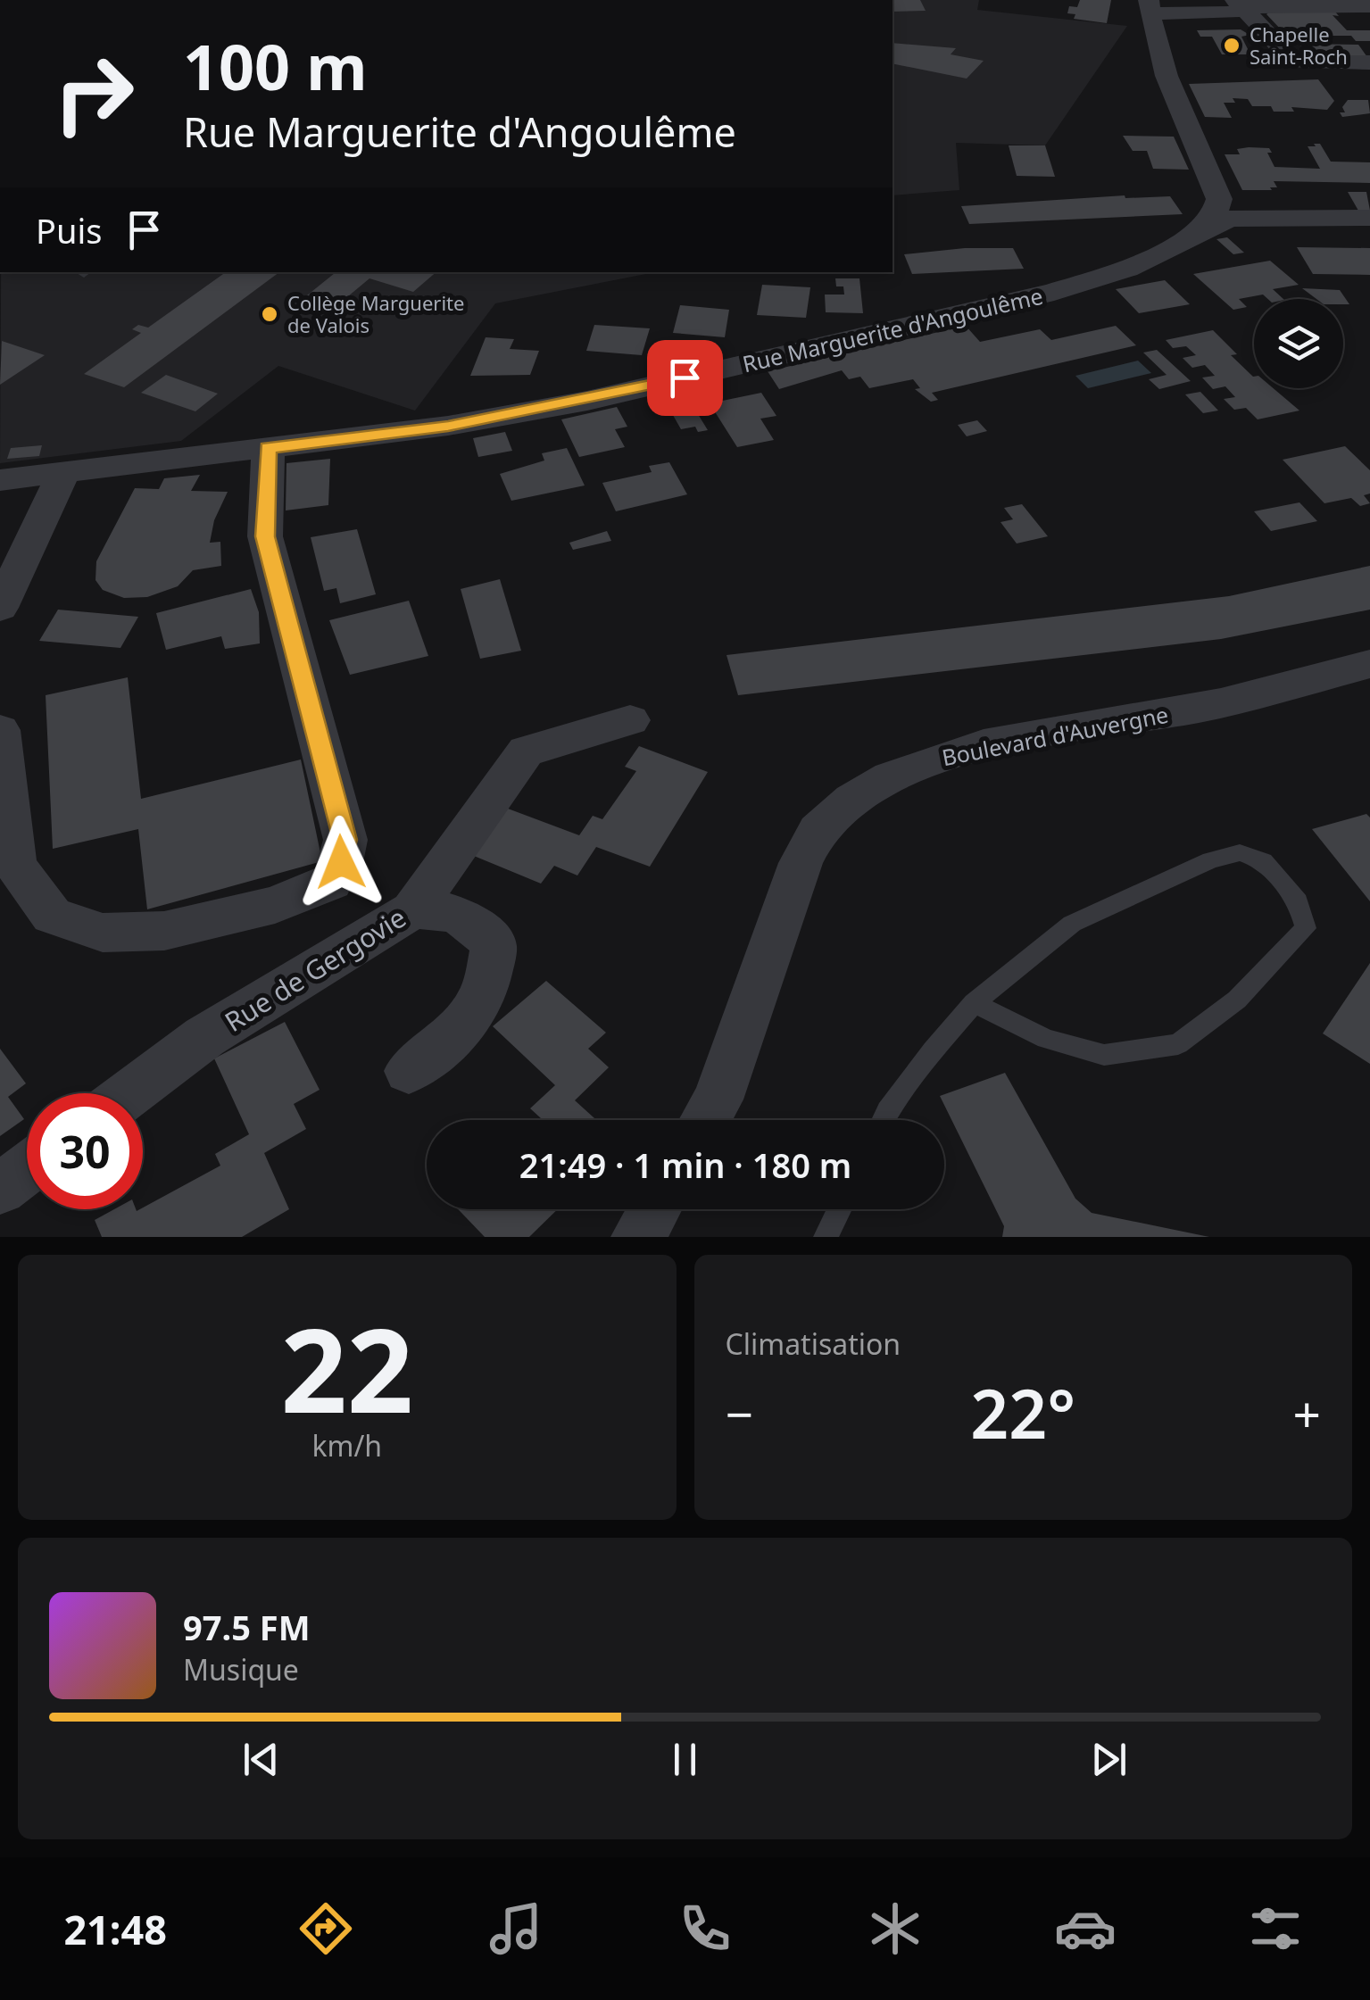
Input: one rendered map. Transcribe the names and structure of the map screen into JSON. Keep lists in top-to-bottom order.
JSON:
{
  "streets": {
    "street": ["Rue Marguerite d'Angoulême", "Boulevard d'Auvergne", "Rue de Gergovie"]
  },
  "places": ["Chapelle Saint-Roch", "Collège Marguerite de Valois"],
  "page": {
    "turn": ["100 m", "Rue Marguerite d'Angoulême"],
    "then": "Puis",
    "limit": "30",
    "trip": "21:49 · 1 min · 180 m",
    "tile": [
      ["22", "km/h"],
      "Climatisation"
    ],
    "heat": ["−", "22°", "+"],
    "song": ["97.5 FM", "Musique"],
    "tabs": "21:48"
  }
}
